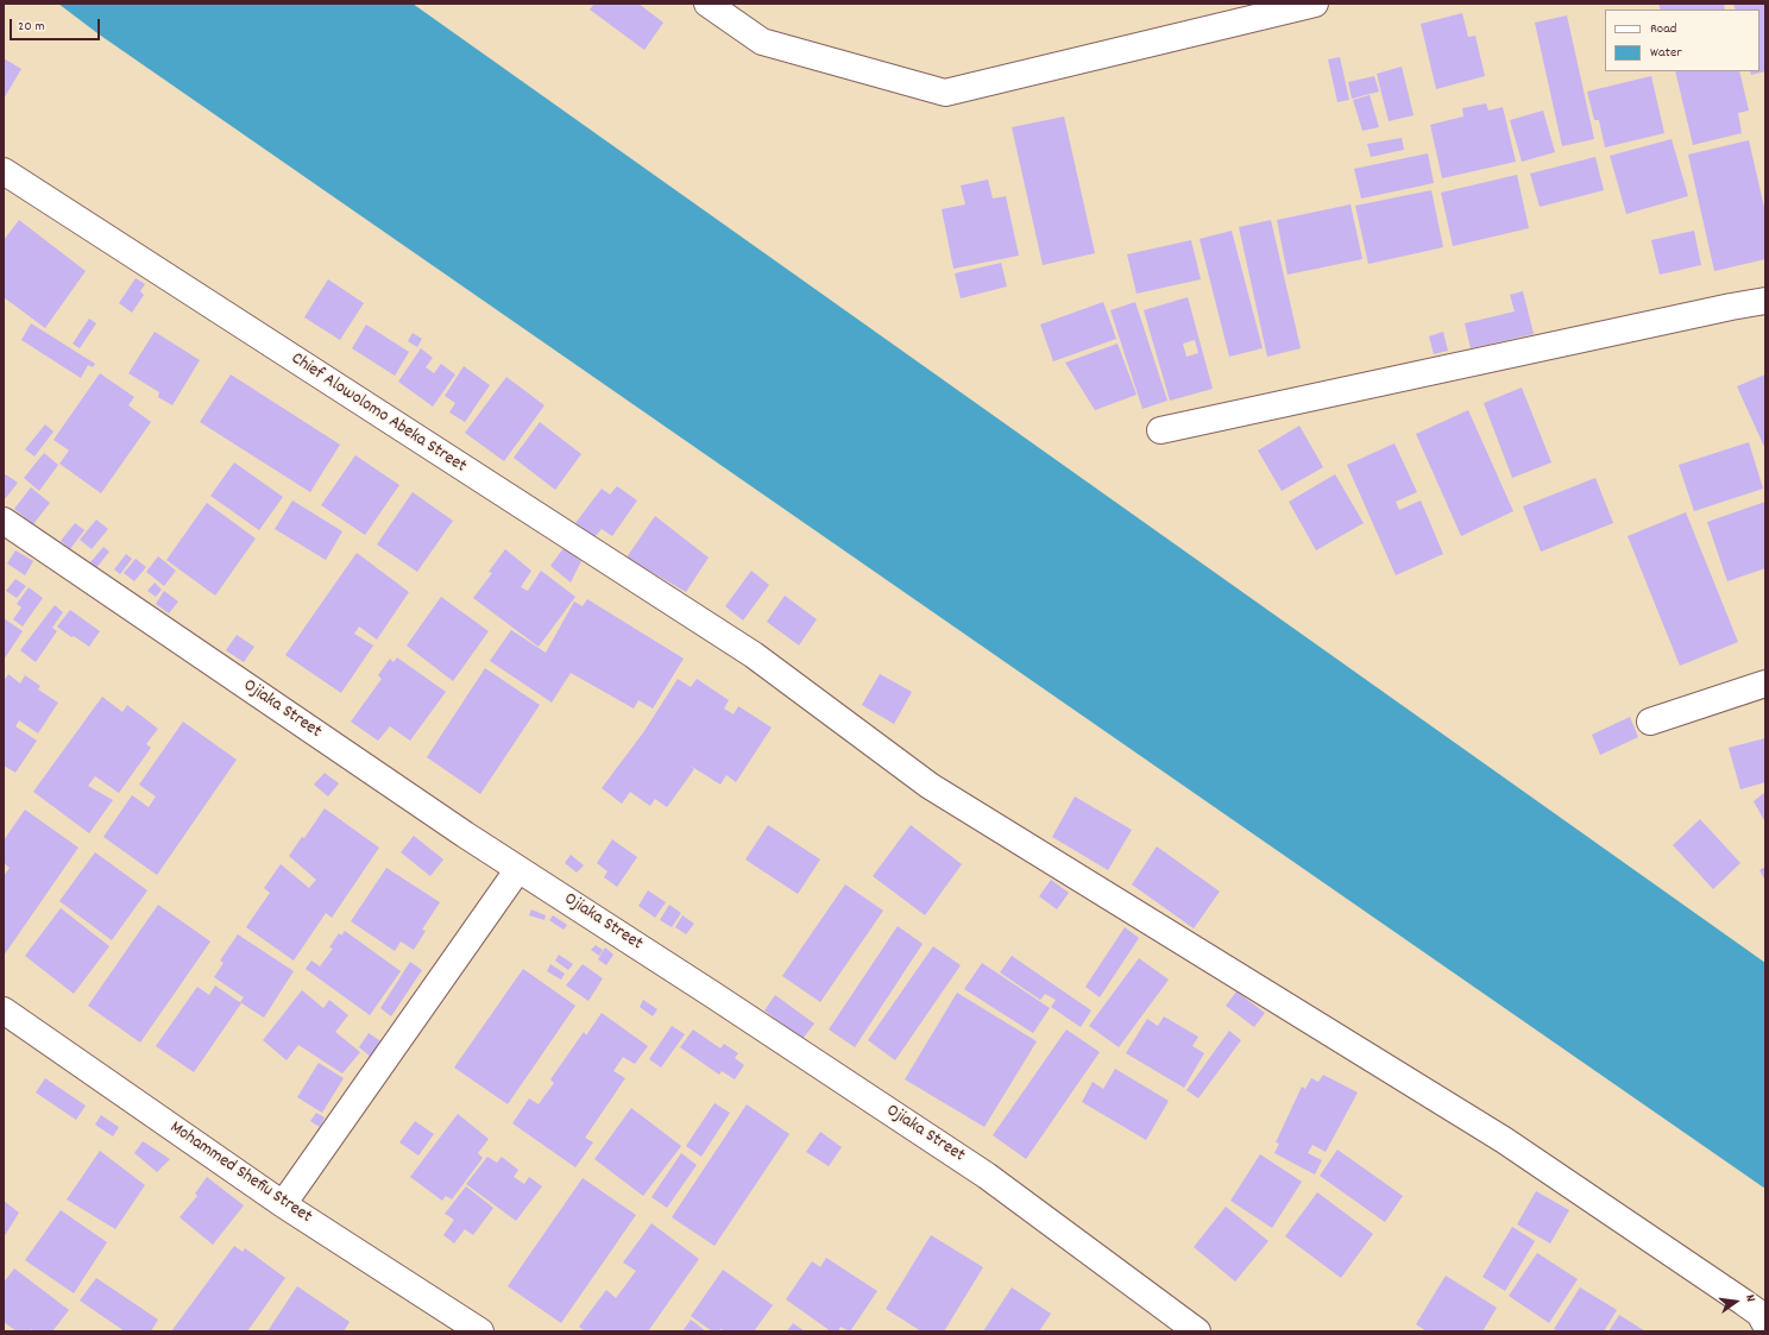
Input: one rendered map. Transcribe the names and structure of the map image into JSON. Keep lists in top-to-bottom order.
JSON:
{
  "streets": {
    "street": ["Chief Alowolomo Abeka Street", "Ojiaka Street", "Mohammed Shefiu Street"]
  },
  "legend": ["Road", "Water"],
  "scale_bar": "20 m",
  "north": "right"
}
